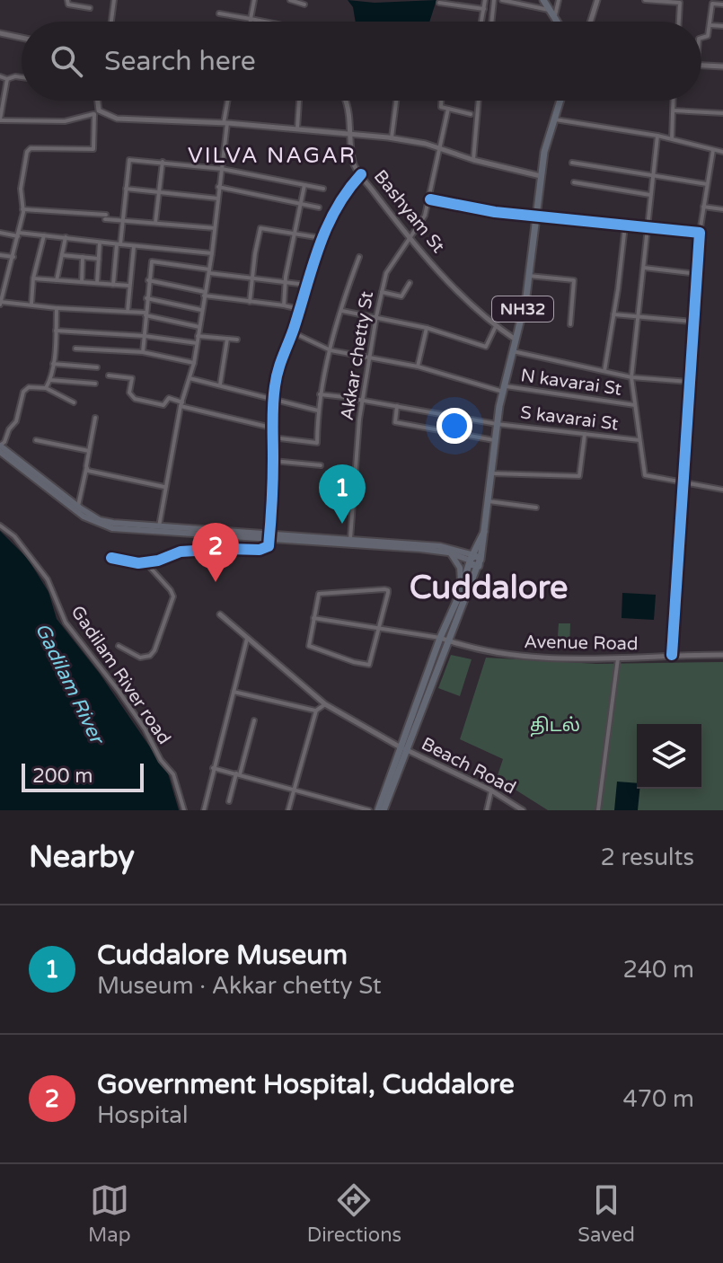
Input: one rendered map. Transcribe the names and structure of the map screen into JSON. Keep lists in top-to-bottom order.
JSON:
{
  "streets": {
    "highway": ["NH32"],
    "street": [
      "Bashyam St",
      "Akkar chetty St",
      "N kavarai St",
      "S kavarai St",
      "Avenue Road",
      "Gadilam River road",
      "Beach Road"
    ]
  },
  "crossings": [
    ["Bashyam St", "NH32"],
    ["Bashyam St", "Akkar chetty St"],
    ["NH32", "N kavarai St"],
    ["NH32", "S kavarai St"],
    ["NH32", "Avenue Road"],
    ["NH32", "Beach Road"],
    ["Akkar chetty St", "N kavarai St"],
    ["Akkar chetty St", "S kavarai St"]
  ],
  "districts": ["VILVA NAGAR", "Cuddalore"],
  "water": ["Gadilam River"],
  "parks": ["திடல்"],
  "scale_bar": "200 m",
  "page": {
    "search": "Search here",
    "pins": ["1", "2"],
    "scale": "200 m",
    "heading": ["Nearby", "2 results"],
    "list": [
      {
        "mark": "1",
        "name": "Cuddalore Museum",
        "note": "Museum · Akkar chetty St",
        "value": "240 m"
      },
      {
        "mark": "2",
        "name": "Government Hospital, Cuddalore",
        "note": "Hospital",
        "value": "470 m"
      }
    ],
    "nav": ["Map", "Directions", "Saved"]
  }
}
